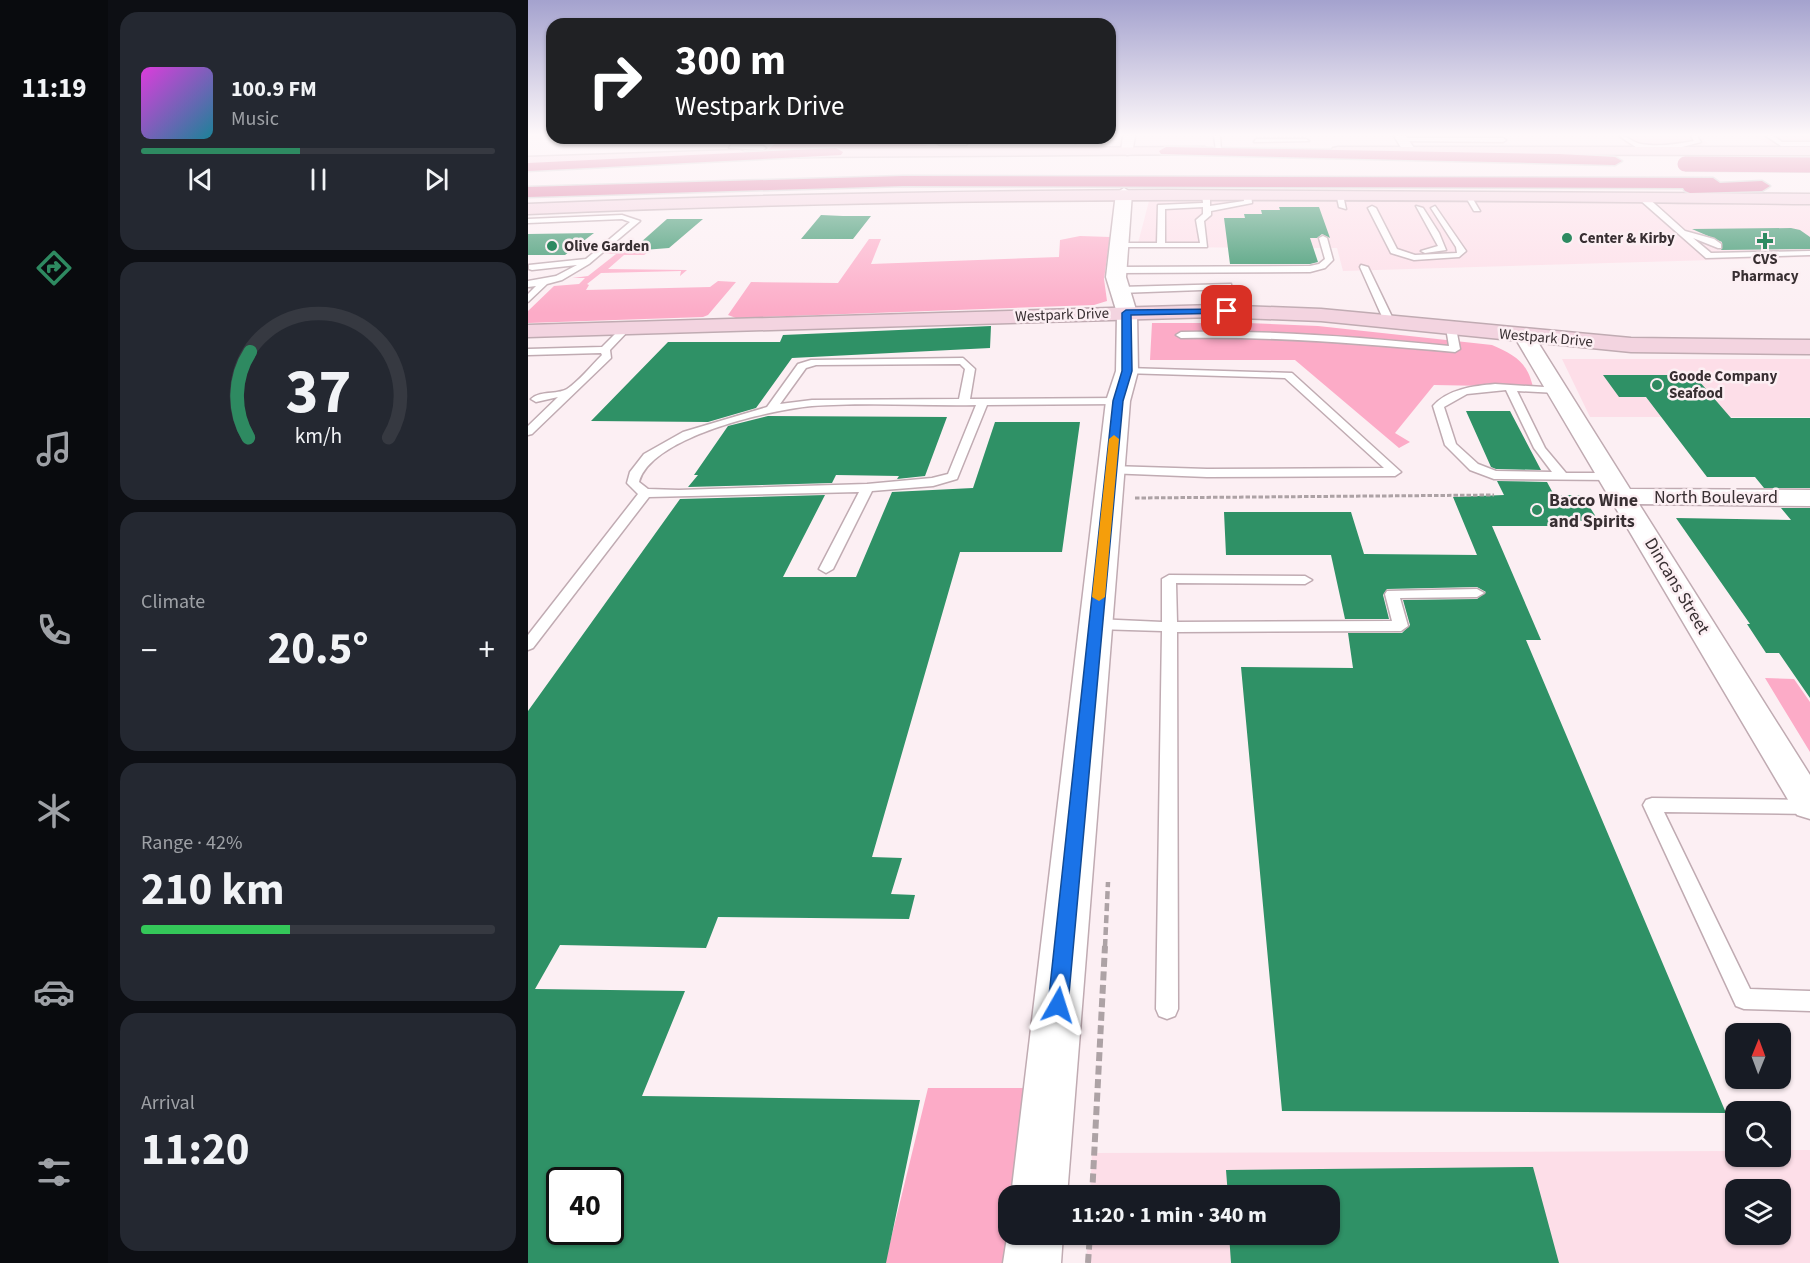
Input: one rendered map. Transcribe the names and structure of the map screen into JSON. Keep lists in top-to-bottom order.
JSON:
{
  "streets": {
    "main road": ["Westpark Drive"],
    "street": ["North Boulevard", "Dincans Street"]
  },
  "crossings": [
    ["Westpark Drive", "Dincans Street"],
    ["North Boulevard", "Dincans Street"]
  ],
  "places": {
    "other": [
      "Center & Kirby",
      "Olive Garden",
      "Goode Company Seafood",
      "Bacco Wine and Spirits"
    ],
    "health": ["CVS Pharmacy"]
  },
  "north": "top",
  "page": {
    "tabs": "11:19",
    "turn": ["300 m", "Westpark Drive"],
    "song": ["100.9 FM", "Music"],
    "tile": [
      "Climate",
      ["Range · 42%", "210 km"],
      ["Arrival", "11:20"]
    ],
    "heat": ["−", "20.5°", "+"],
    "limit": "40",
    "trip": "11:20 · 1 min · 340 m",
    "gauge": ["37", "km/h"]
  }
}
